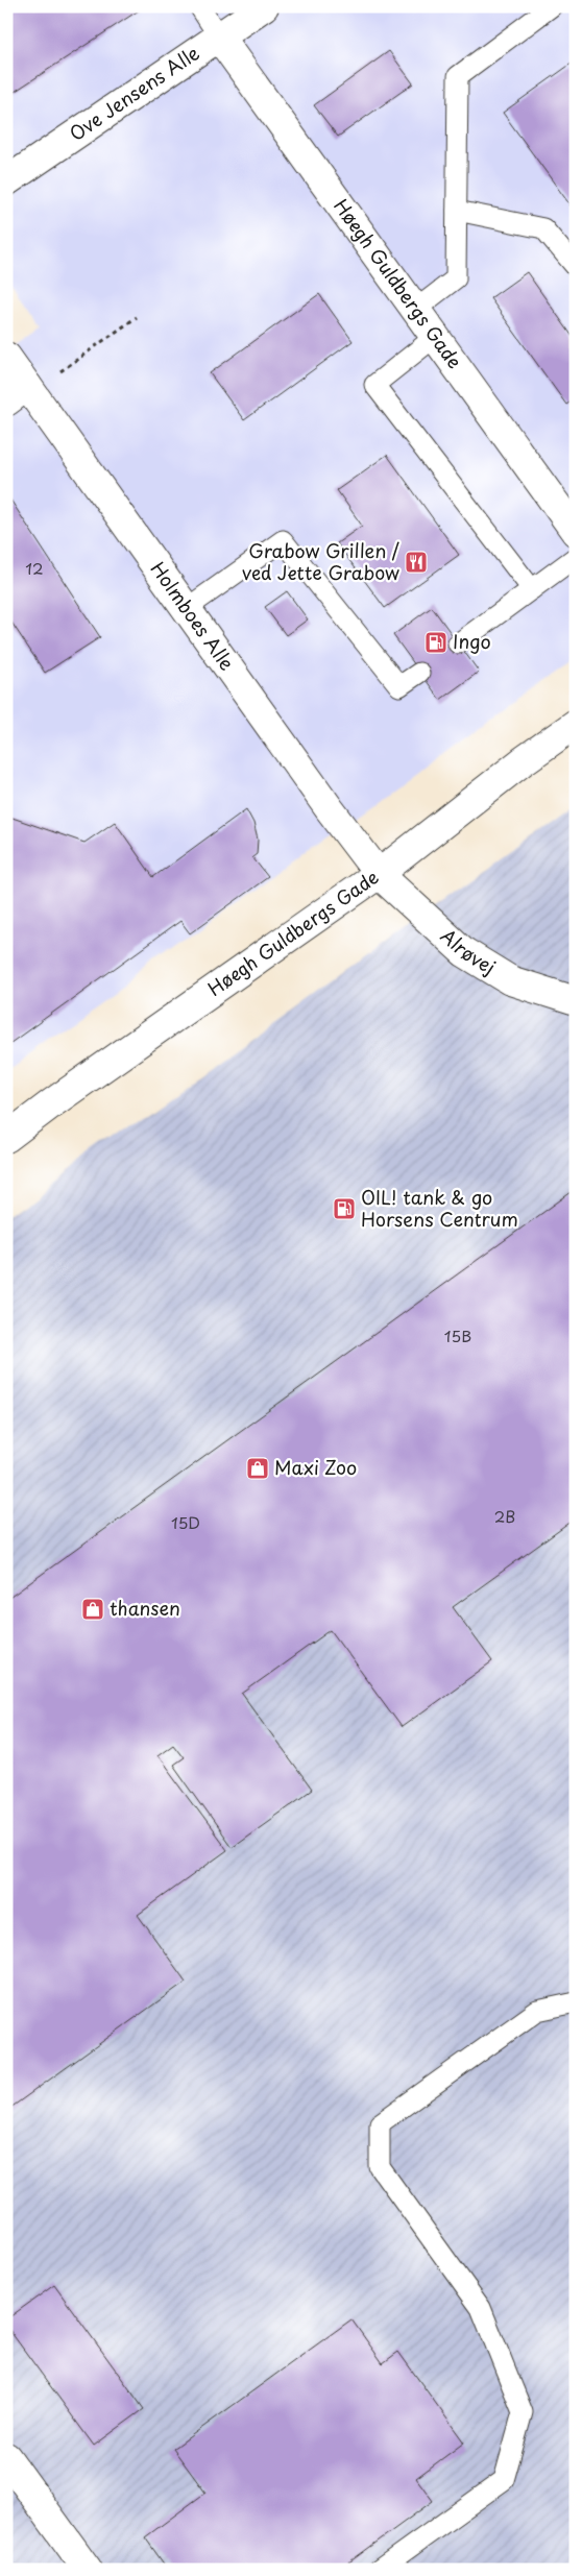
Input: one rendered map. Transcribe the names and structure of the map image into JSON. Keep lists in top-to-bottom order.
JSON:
{
  "streets": {
    "street": [
      "Ove Jensens Alle",
      "Høegh Guldbergs Gade",
      "Holmboes Alle",
      "Alrøvej"
    ]
  },
  "crossings": [
    ["Ove Jensens Alle", "Høegh Guldbergs Gade"],
    ["Høegh Guldbergs Gade", "Holmboes Alle"],
    ["Høegh Guldbergs Gade", "Alrøvej"],
    ["Holmboes Alle", "Alrøvej"]
  ],
  "places": {
    "restaurant": ["Grabow Grillen / ved Jette Grabow"],
    "fuel station": ["Ingo", "OIL! tank & go Horsens Centrum"],
    "shop": ["Maxi Zoo", "thansen"]
  },
  "house_numbers": [
    "12",
    "15B",
    "2B",
    "15D"
  ]
}
